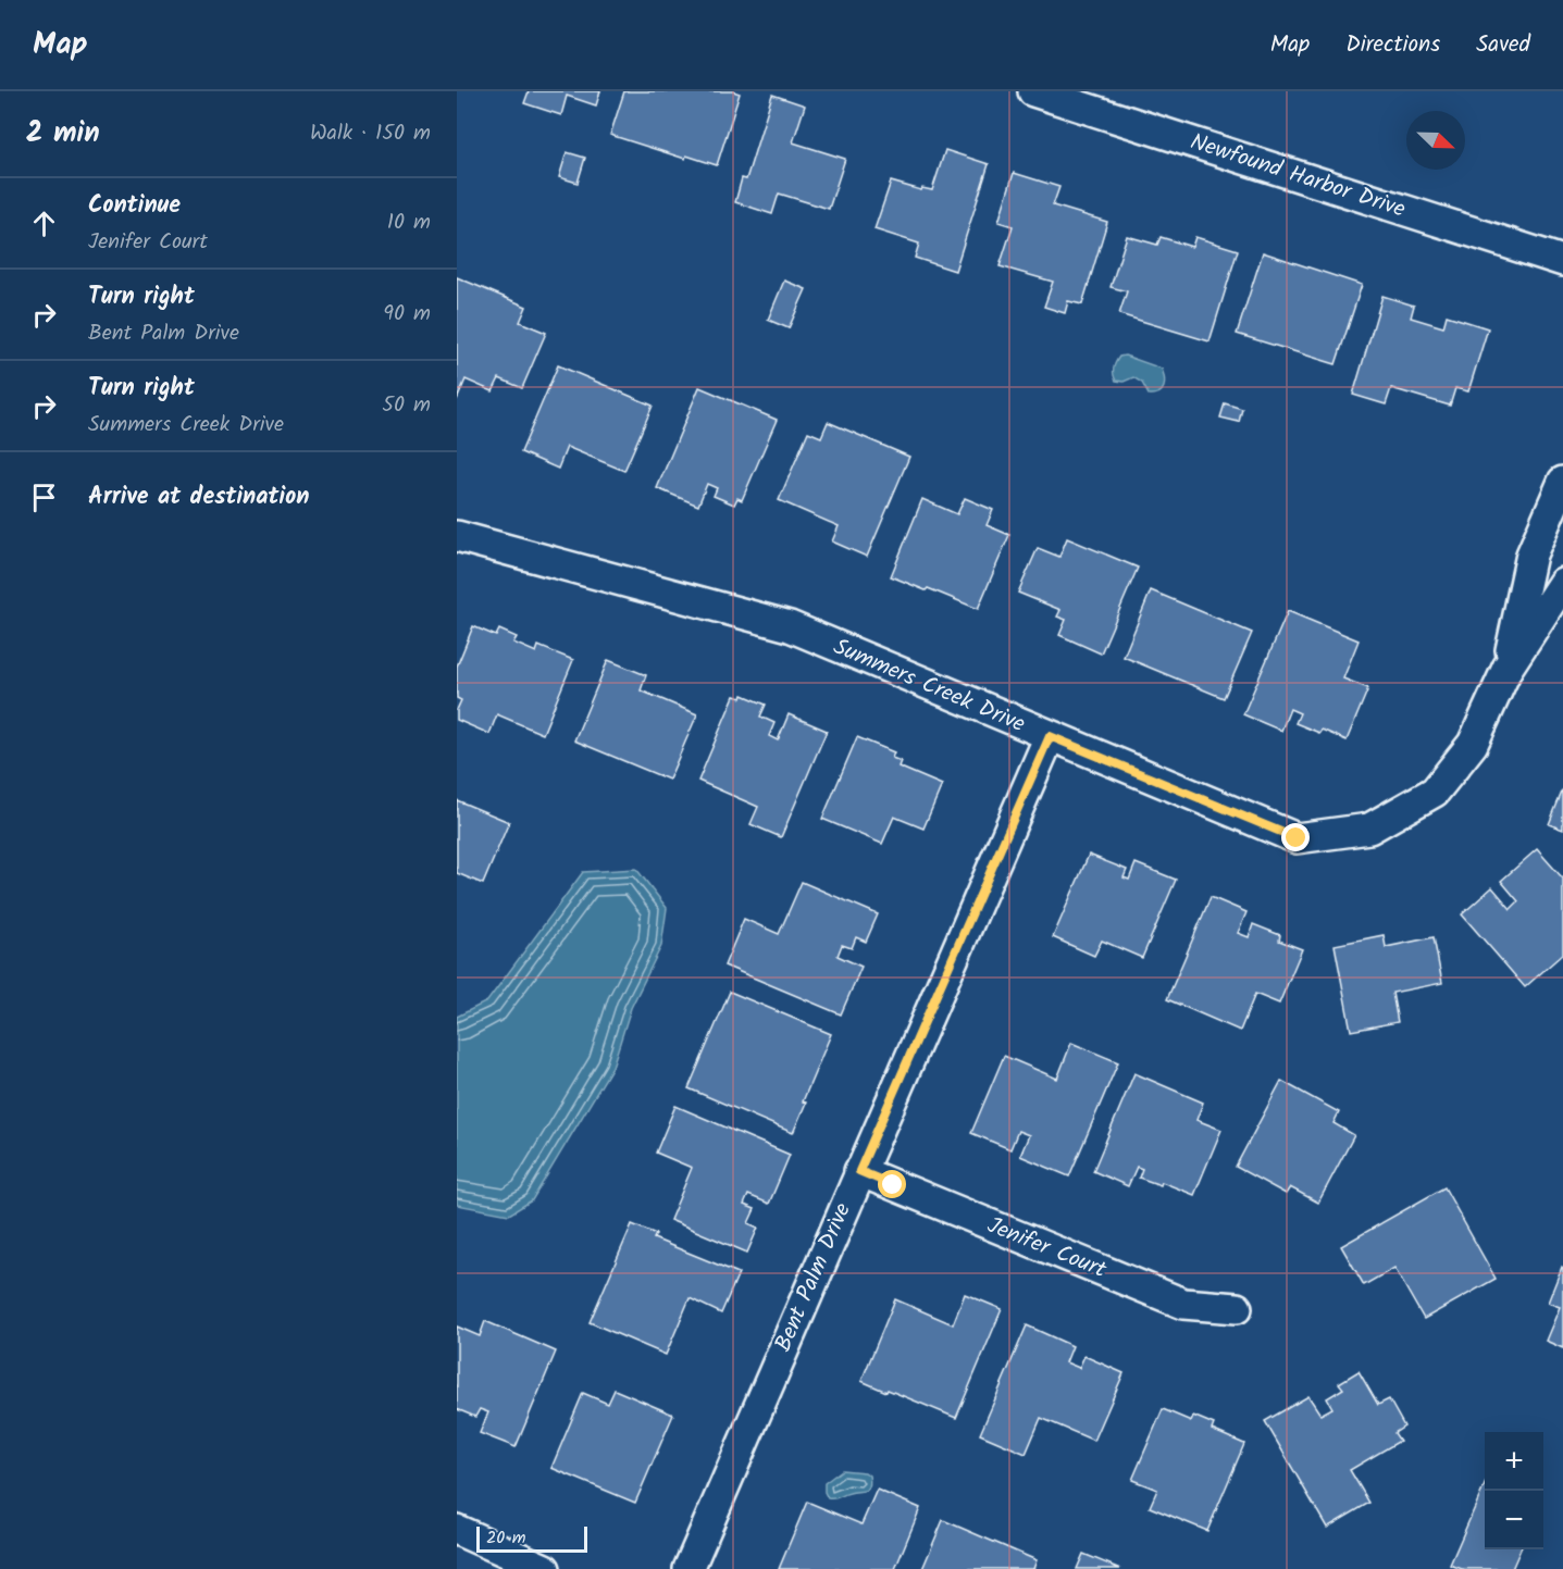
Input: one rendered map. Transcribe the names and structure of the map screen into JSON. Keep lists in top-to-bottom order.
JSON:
{
  "streets": {
    "street": [
      "Newfound Harbor Drive",
      "Summers Creek Drive",
      "Jenifer Court",
      "Bent Palm Drive"
    ]
  },
  "crossings": [
    ["Summers Creek Drive", "Bent Palm Drive"],
    ["Jenifer Court", "Bent Palm Drive"]
  ],
  "scale_bar": "20 m",
  "north": "bottom right",
  "page": {
    "header": "Map",
    "nav": ["Map", "Directions", "Saved"],
    "heading": ["2 min", "Walk · 150 m"],
    "list": [
      ["Continue", "Jenifer Court", "10 m"],
      ["Turn right", "Bent Palm Drive", "90 m"],
      ["Turn right", "Summers Creek Drive", "50 m"],
      "Arrive at destination"
    ],
    "map_buttons": ["+", "−"],
    "scale": "20 m"
  }
}
